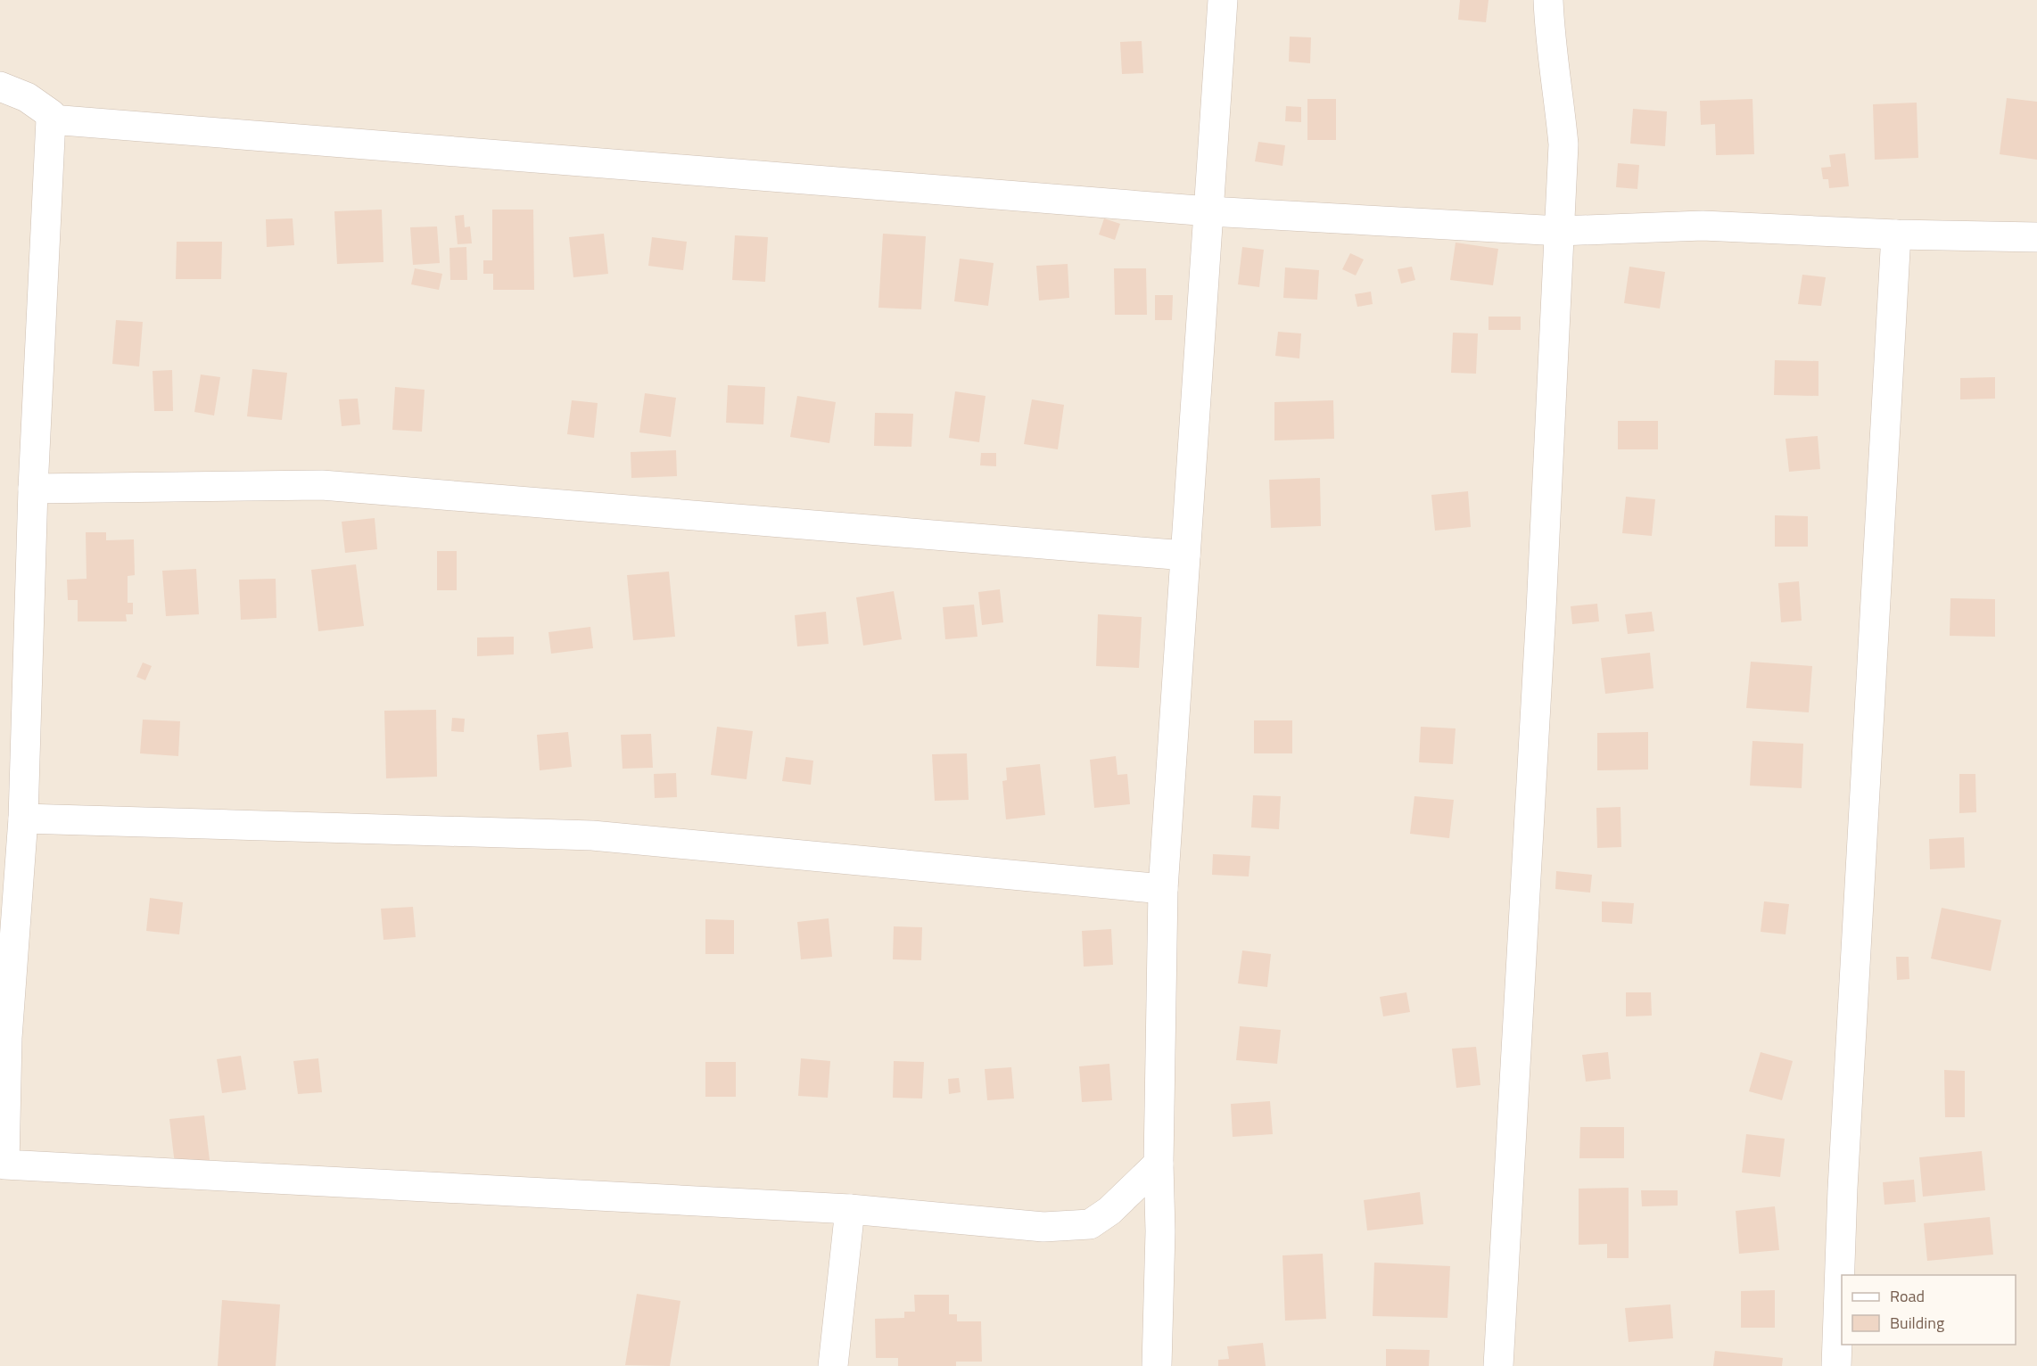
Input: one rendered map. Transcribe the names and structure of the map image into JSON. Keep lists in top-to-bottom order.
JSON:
{
  "legend": ["Road", "Building"]
}
